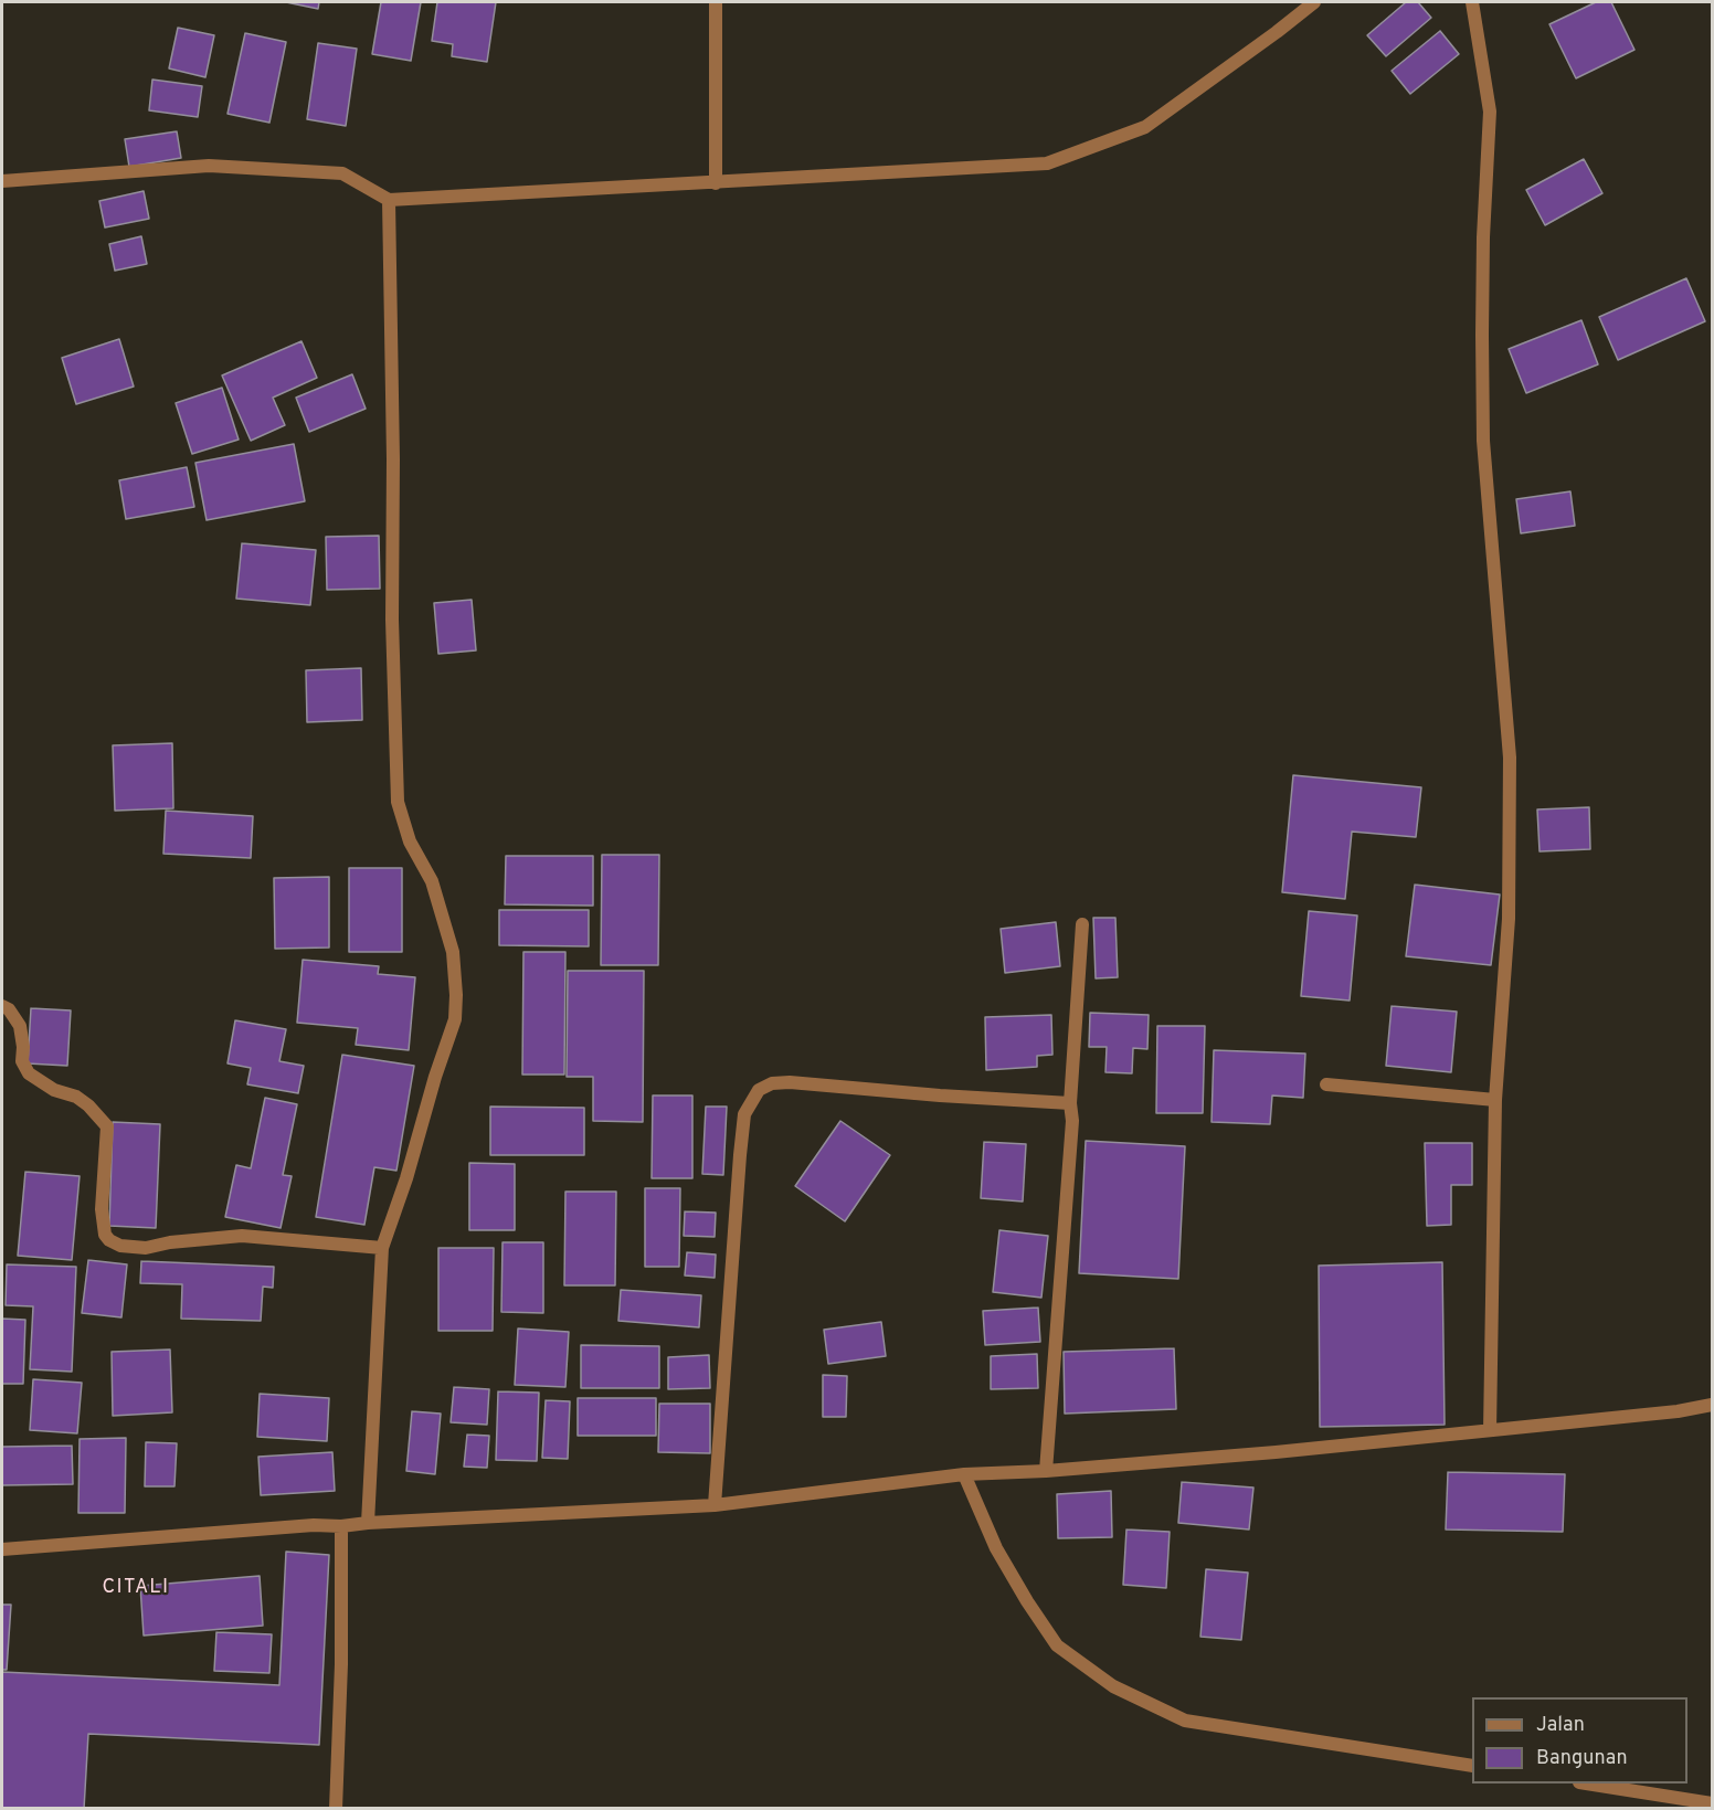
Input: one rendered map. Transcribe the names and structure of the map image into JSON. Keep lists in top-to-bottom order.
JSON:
{
  "districts": ["CITALI"],
  "legend": ["Jalan", "Bangunan"]
}
